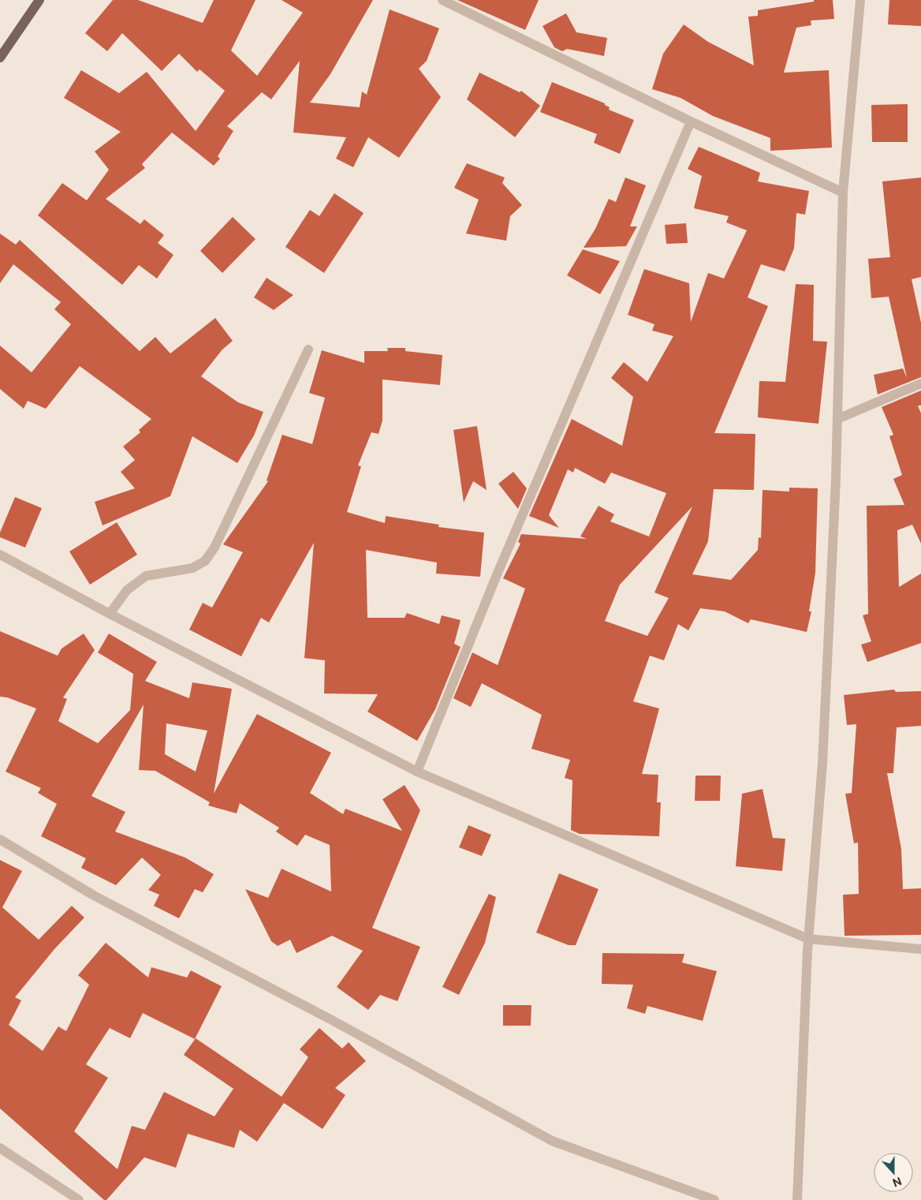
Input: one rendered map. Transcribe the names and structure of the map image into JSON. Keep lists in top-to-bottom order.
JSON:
{
  "north": "bottom"
}
